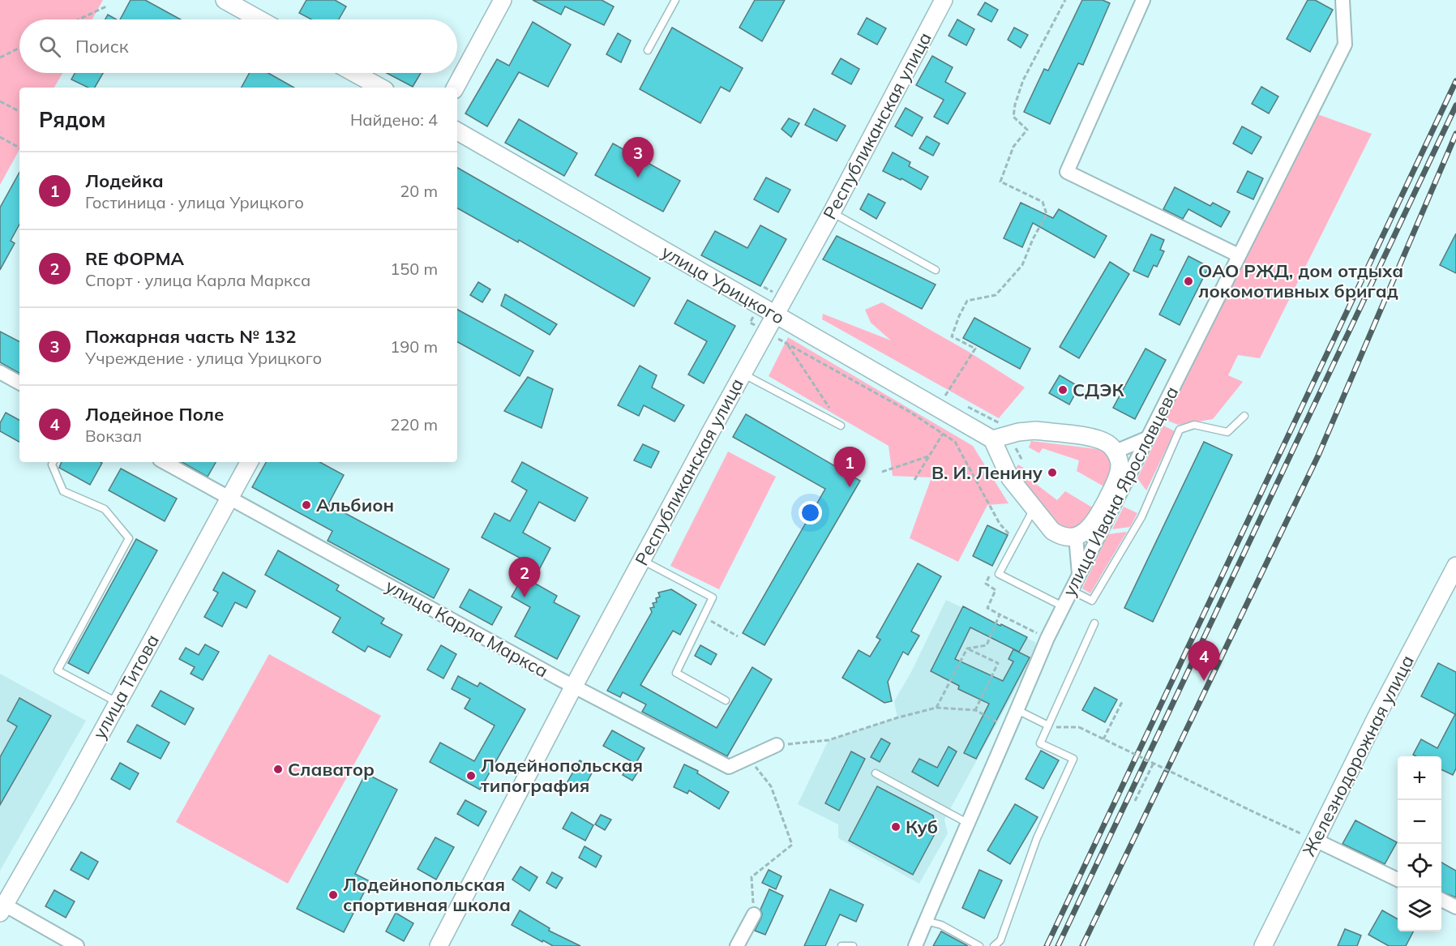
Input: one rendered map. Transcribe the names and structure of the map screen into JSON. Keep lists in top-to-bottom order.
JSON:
{
  "streets": {
    "street": [
      "Республиканская улица",
      "улица Урицкого",
      "улица Ивана Ярославцева",
      "улица Карла Маркса",
      "улица Титова",
      "Железнодорожная улица"
    ]
  },
  "crossings": [
    ["Республиканская улица", "улица Урицкого"],
    ["Республиканская улица", "улица Карла Маркса"],
    ["улица Карла Маркса", "улица Титова"]
  ],
  "places": [
    "ОАО РЖД, дом отдыха локомотивных бригад",
    "СДЭК",
    "В. И. Ленину",
    "Альбион",
    "Славатор",
    "Лодейнопольская типография",
    "Куб",
    "Лодейнопольская спортивная школа"
  ],
  "page": {
    "search": "Поиск",
    "heading": ["Рядом", "Найдено: 4"],
    "pins": [
      "3",
      "1",
      "2",
      "4"
    ],
    "list": [
      {
        "mark": "1",
        "name": "Лодейка",
        "note": "Гостиница · улица Урицкого",
        "value": "20 m"
      },
      {
        "mark": "2",
        "name": "RE ФОРМА",
        "note": "Спорт · улица Карла Маркса",
        "value": "150 m"
      },
      {
        "mark": "3",
        "name": "Пожарная часть № 132",
        "note": "Учреждение · улица Урицкого",
        "value": "190 m"
      },
      {
        "mark": "4",
        "name": "Лодейное Поле",
        "note": "Вокзал",
        "value": "220 m"
      }
    ],
    "map_buttons": ["+", "−"]
  }
}
